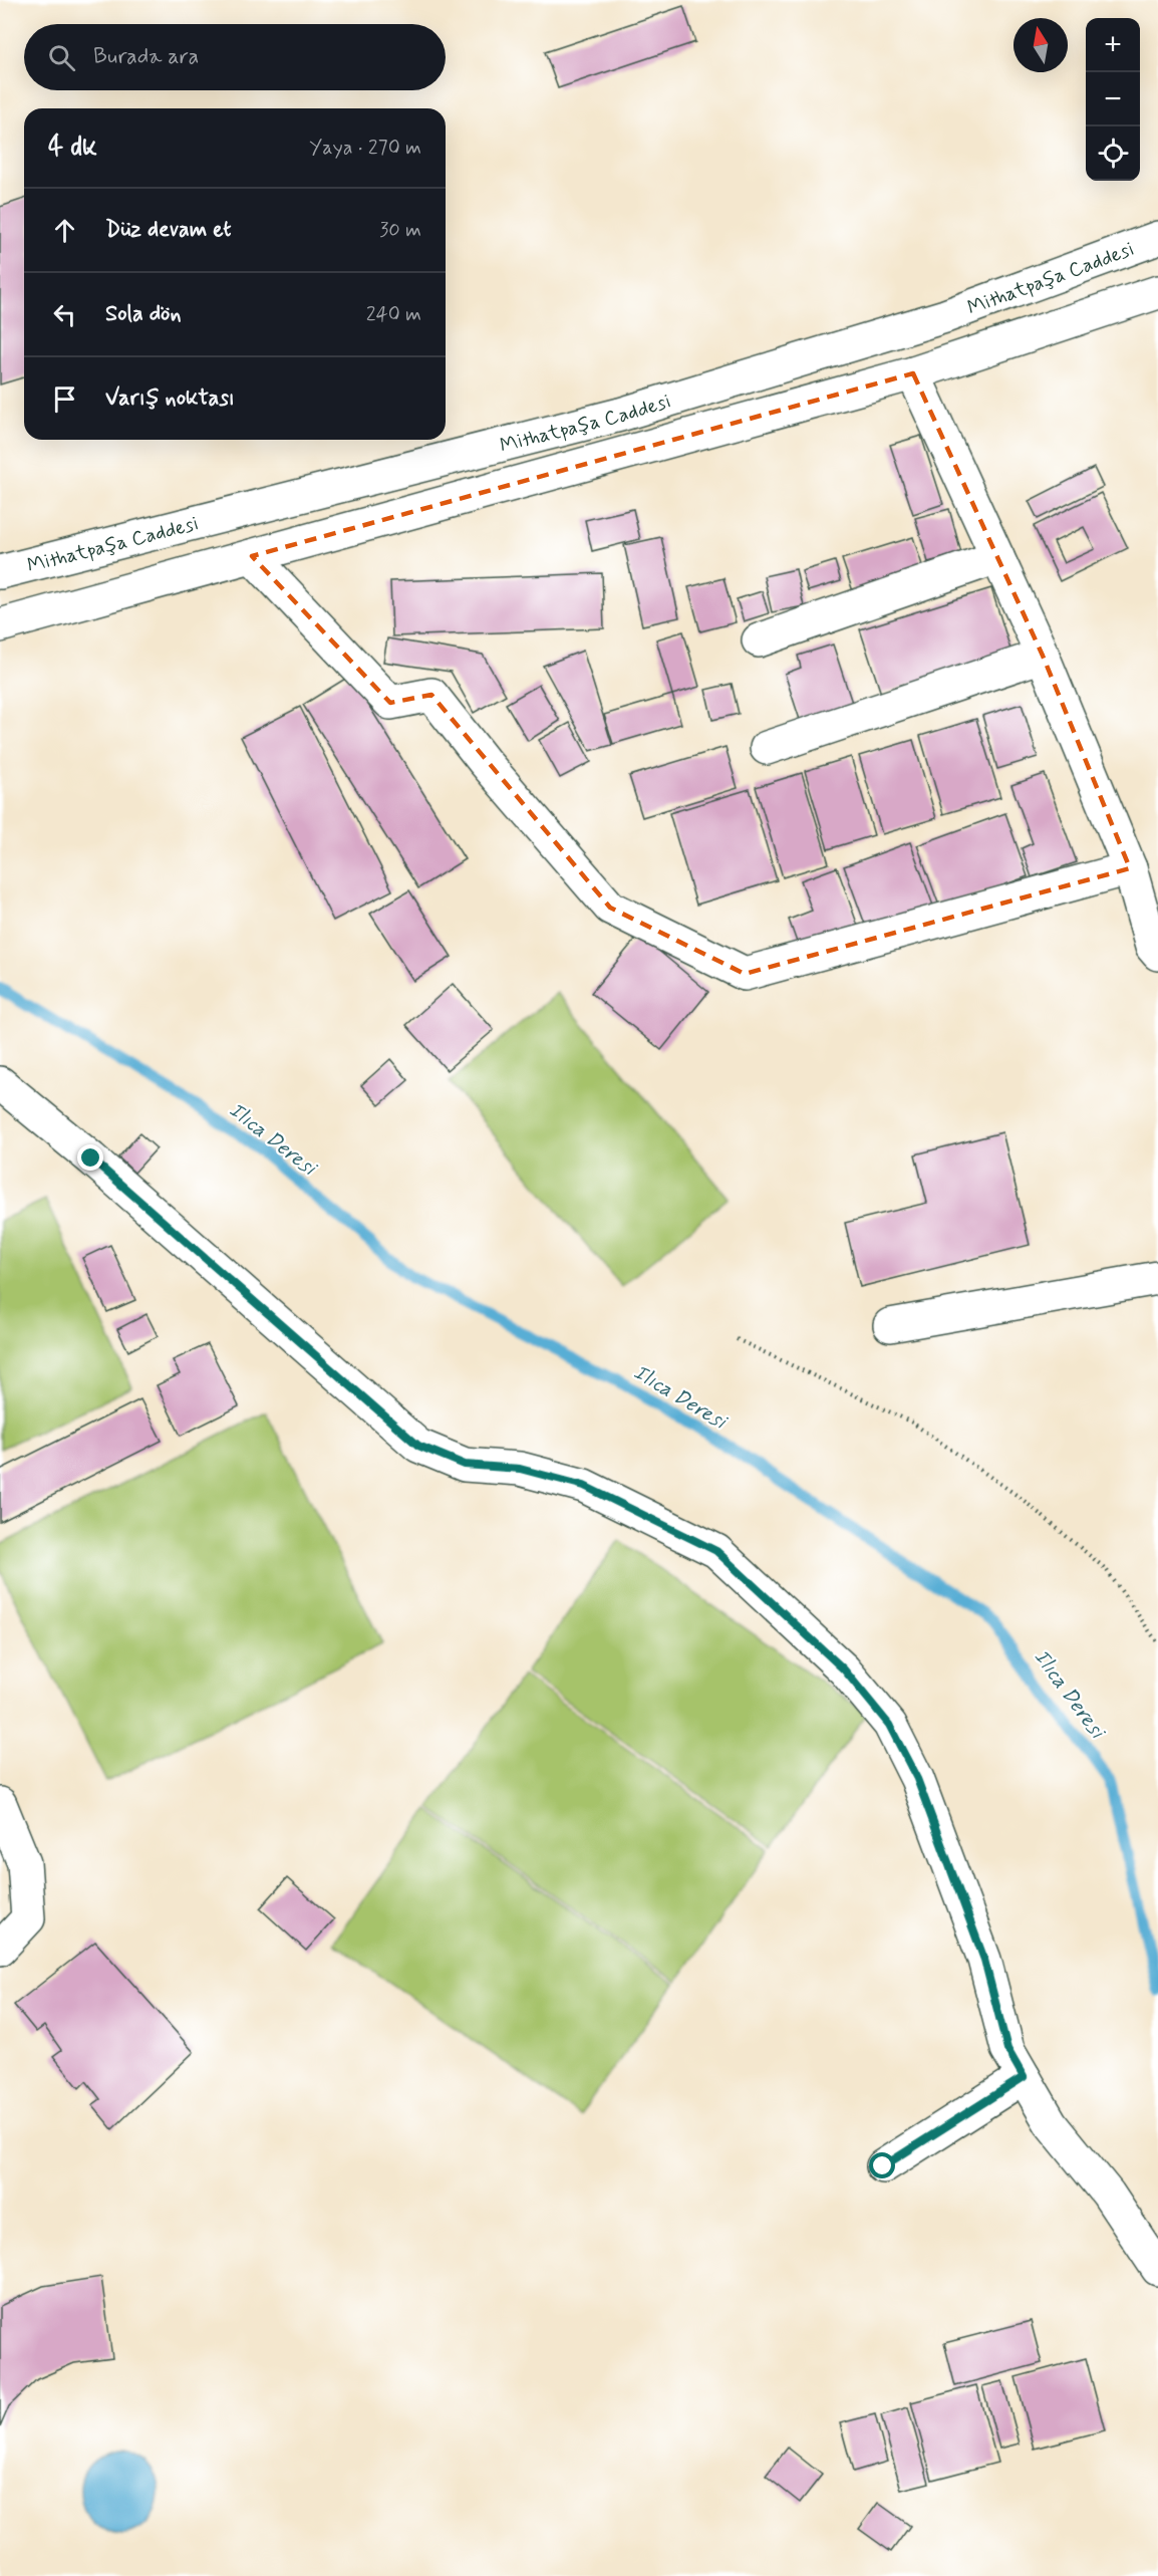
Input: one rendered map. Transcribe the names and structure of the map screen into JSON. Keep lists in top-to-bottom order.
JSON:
{
  "streets": {
    "street": ["Mithatpaşa Caddesi"]
  },
  "water": ["Ilıca Deresi"],
  "north": "top",
  "page": {
    "map_buttons": ["+", "−"],
    "search": "Burada ara",
    "heading": ["4 dk", "Yaya · 270 m"],
    "list": [
      ["Düz devam et", "30 m"],
      ["Sola dön", "240 m"],
      "Varış noktası"
    ]
  }
}
